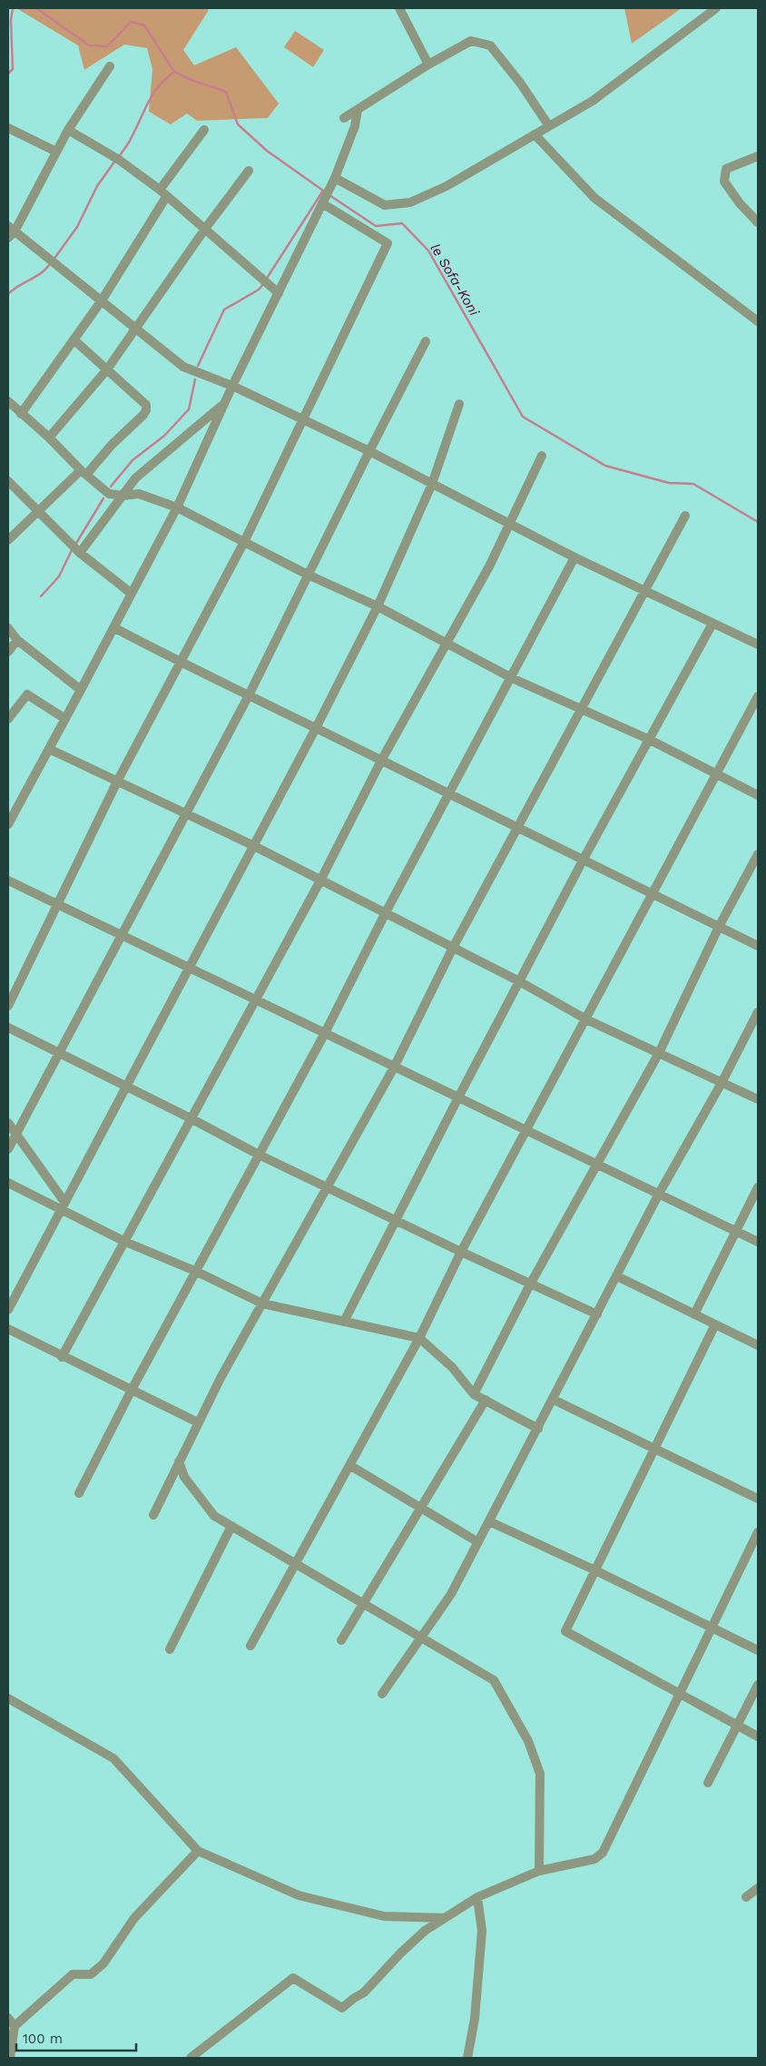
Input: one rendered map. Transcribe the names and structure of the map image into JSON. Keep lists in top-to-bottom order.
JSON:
{
  "water": ["le Sofa-Koni"],
  "scale_bar": "100 m"
}
